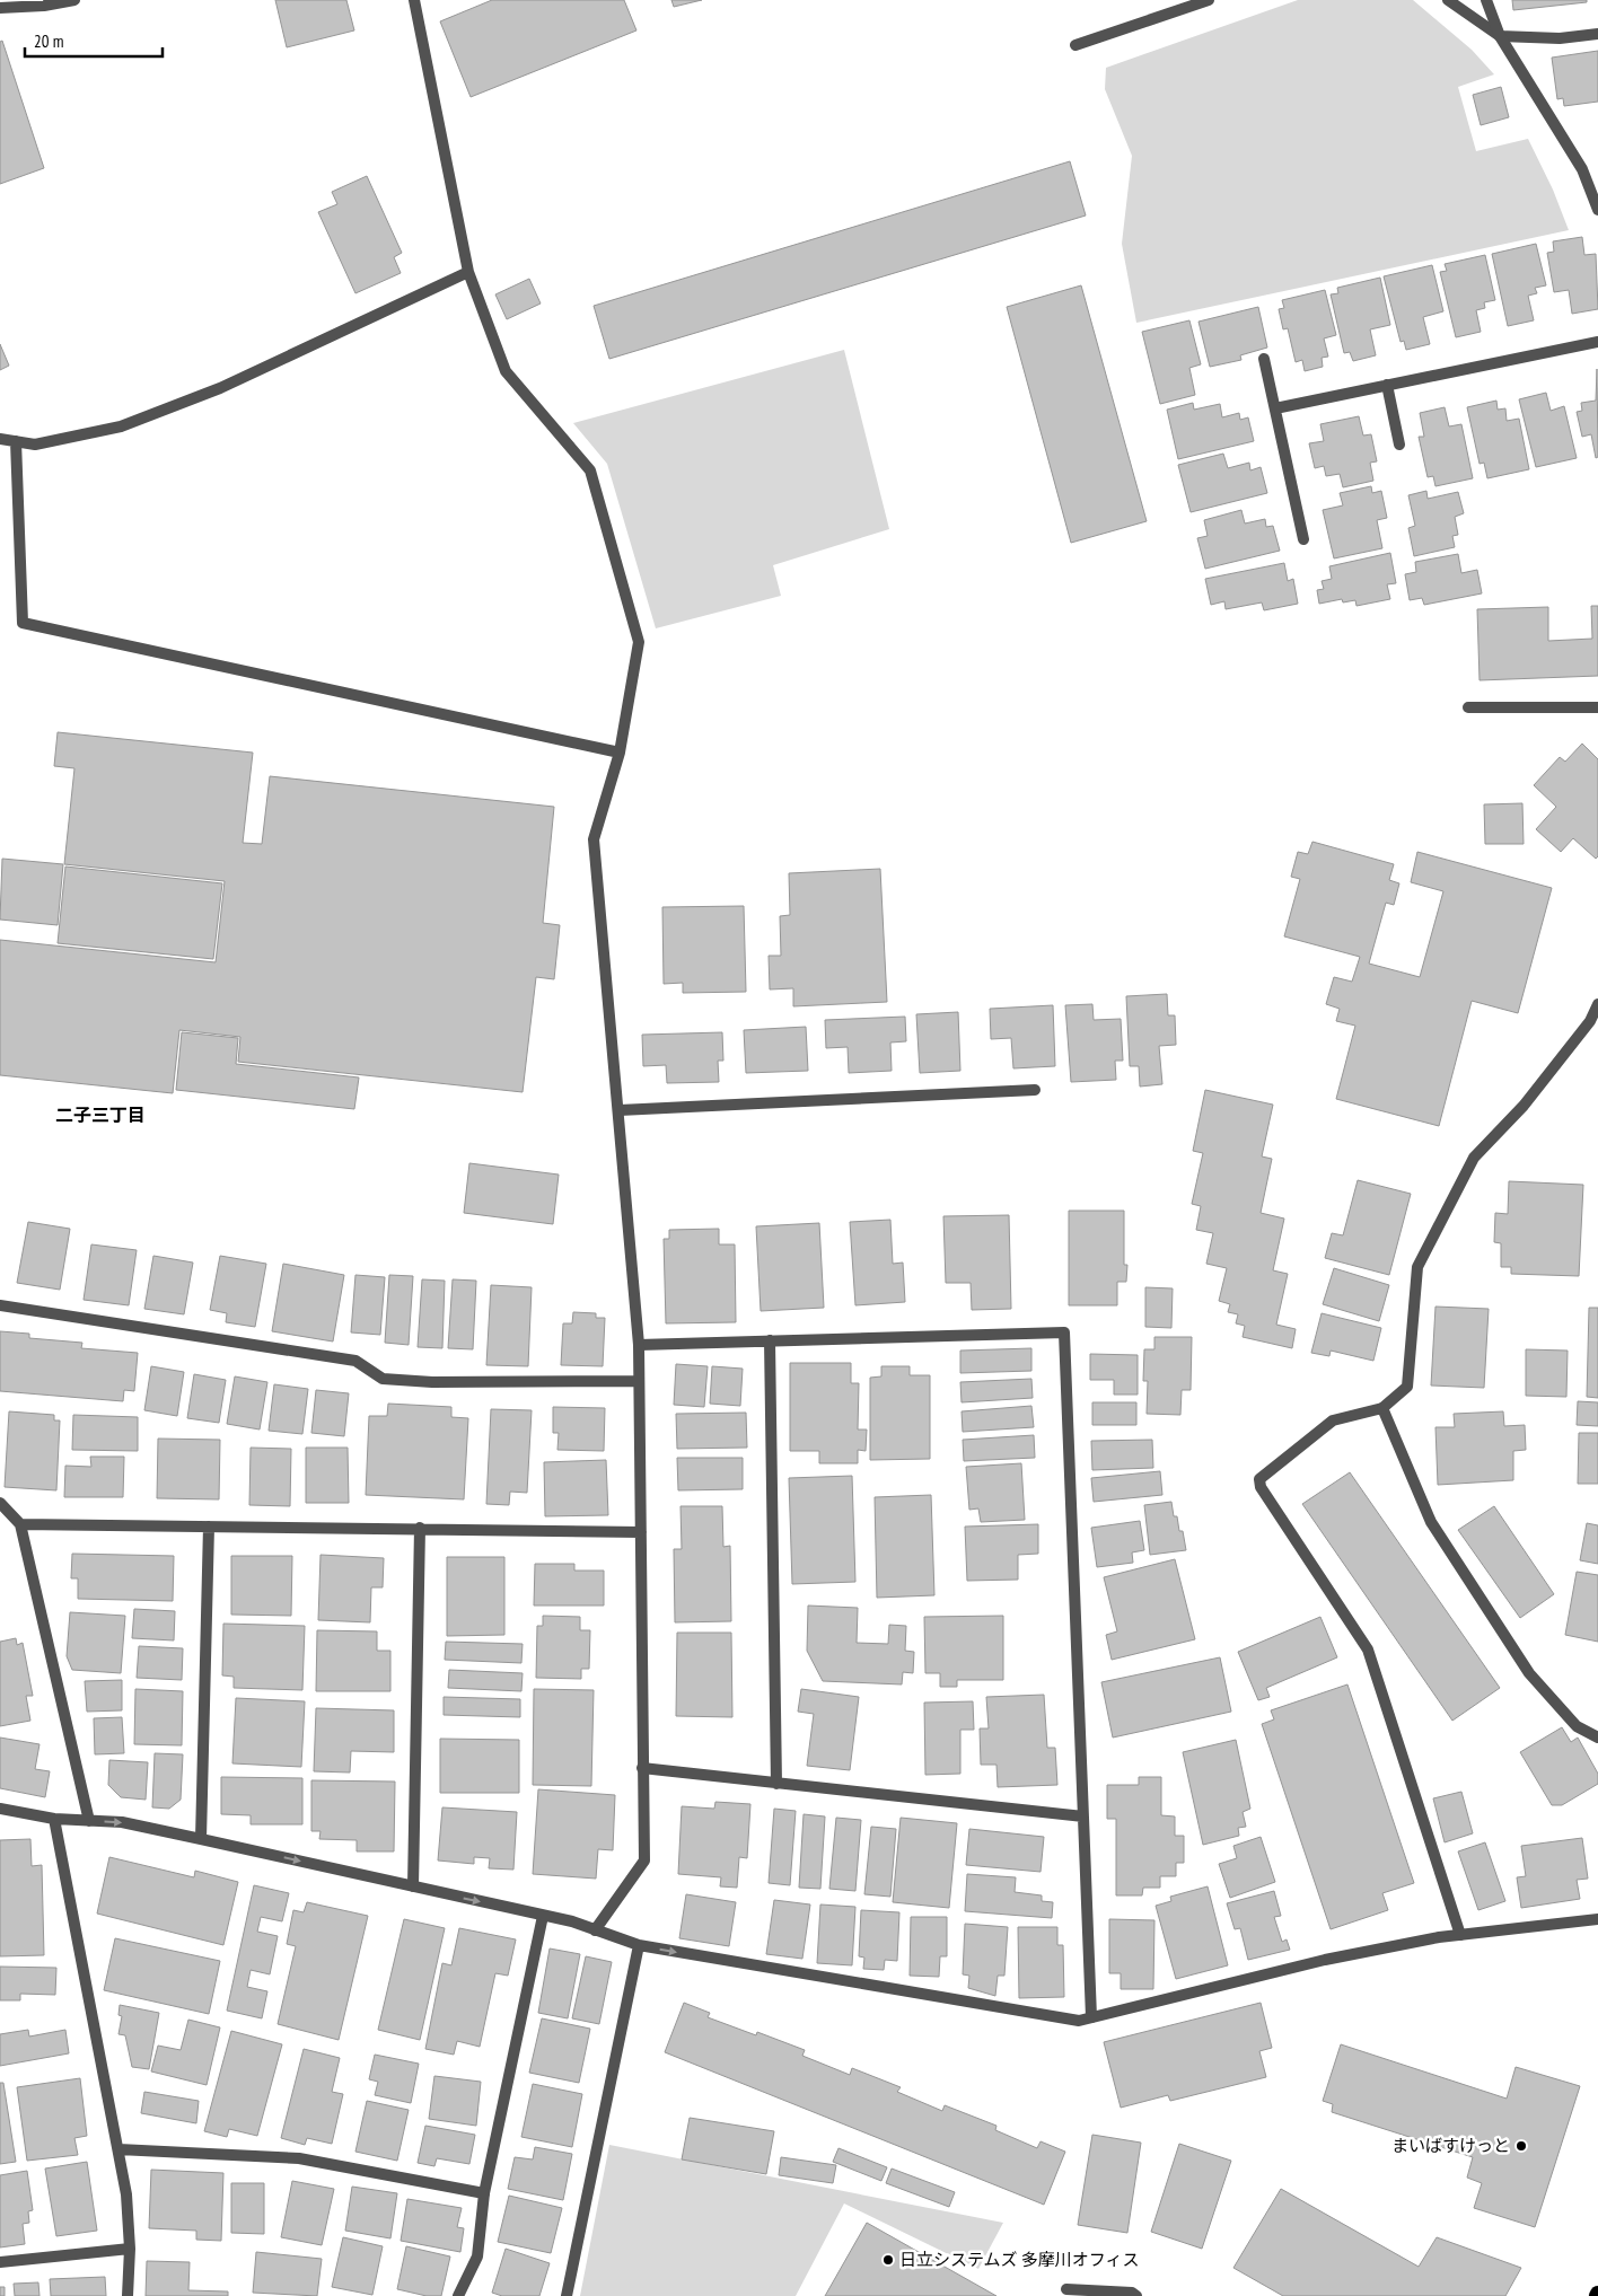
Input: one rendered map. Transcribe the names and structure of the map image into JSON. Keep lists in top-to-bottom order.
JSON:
{
  "districts": ["二子三丁目"],
  "places": ["まいばすけっと", "日立システムズ 多摩川オフィス"],
  "scale_bar": "20 m"
}
